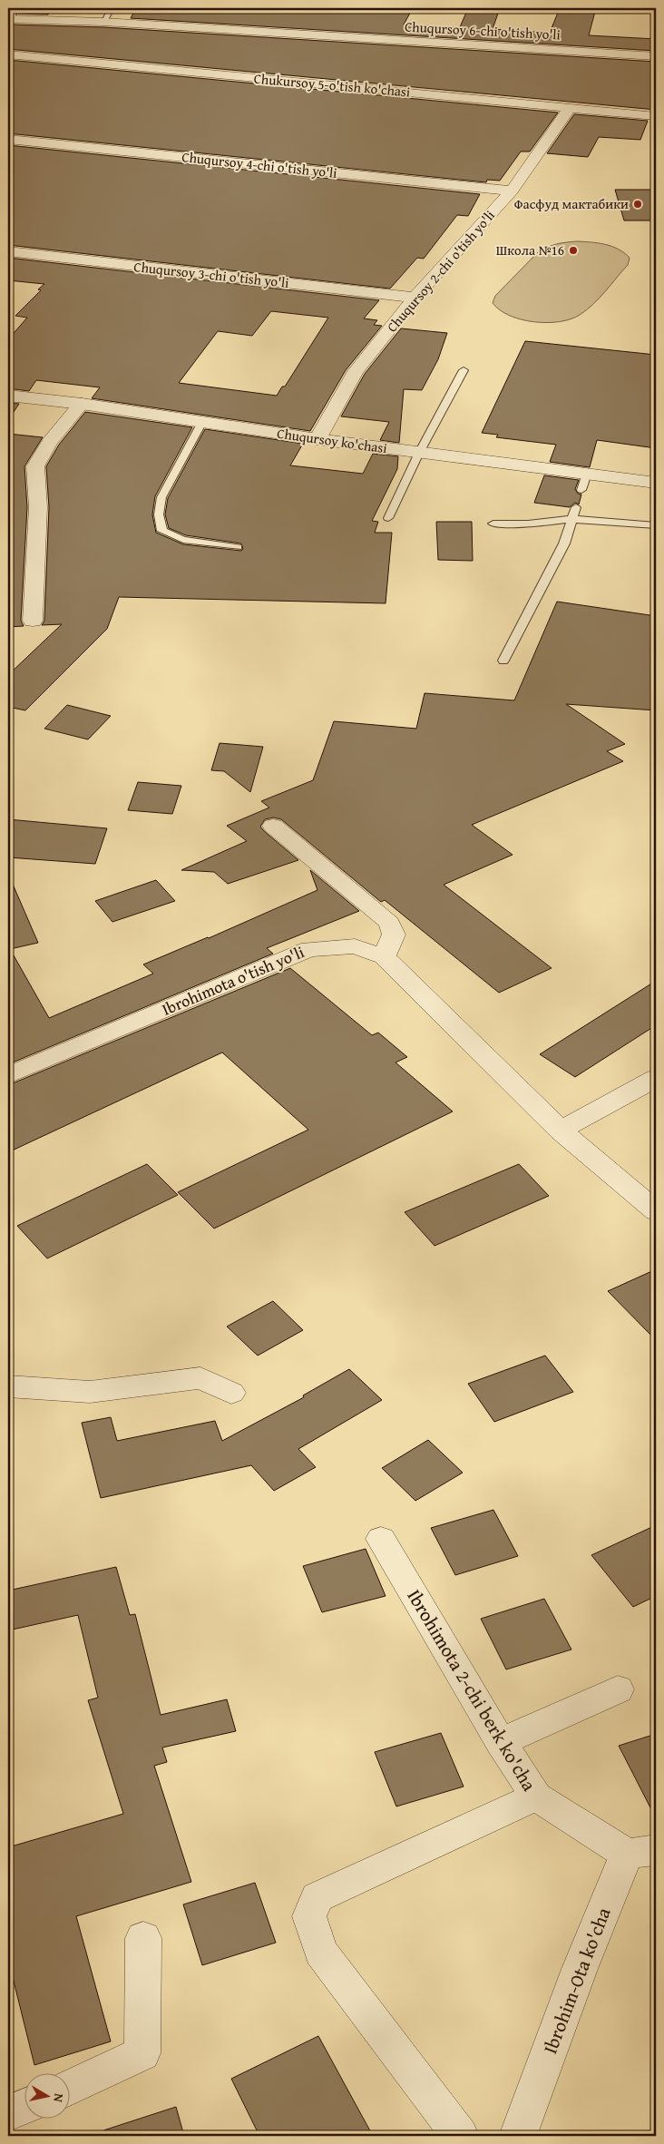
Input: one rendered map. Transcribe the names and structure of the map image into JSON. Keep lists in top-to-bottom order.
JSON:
{
  "streets": {
    "street": [
      "Chuqursoy 6-chi o'tish yo'li",
      "Chukursoy 5-o'tish ko'chasi",
      "Chuqursoy 4-chi o'tish yo'li",
      "Chuqursoy 2-chi o'tish yo'li",
      "Chuqursoy 3-chi o'tish yo'li",
      "Chuqursoy ko'chasi",
      "Ibrohimota o'tish yo'li",
      "Ibrohimota 2-chi berk ko'cha",
      "Ibrohim-Ota ko'cha"
    ]
  },
  "crossings": [
    ["Chukursoy 5-o'tish ko'chasi", "Chuqursoy 2-chi o'tish yo'li"],
    ["Chuqursoy 4-chi o'tish yo'li", "Chuqursoy 2-chi o'tish yo'li"],
    ["Chuqursoy 2-chi o'tish yo'li", "Chuqursoy 3-chi o'tish yo'li"],
    ["Chuqursoy 2-chi o'tish yo'li", "Chuqursoy ko'chasi"],
    ["Ibrohimota 2-chi berk ko'cha", "Ibrohim-Ota ko'cha"]
  ],
  "places": ["Фасфуд мактабики", "Школа №16"],
  "north": "right"
}
